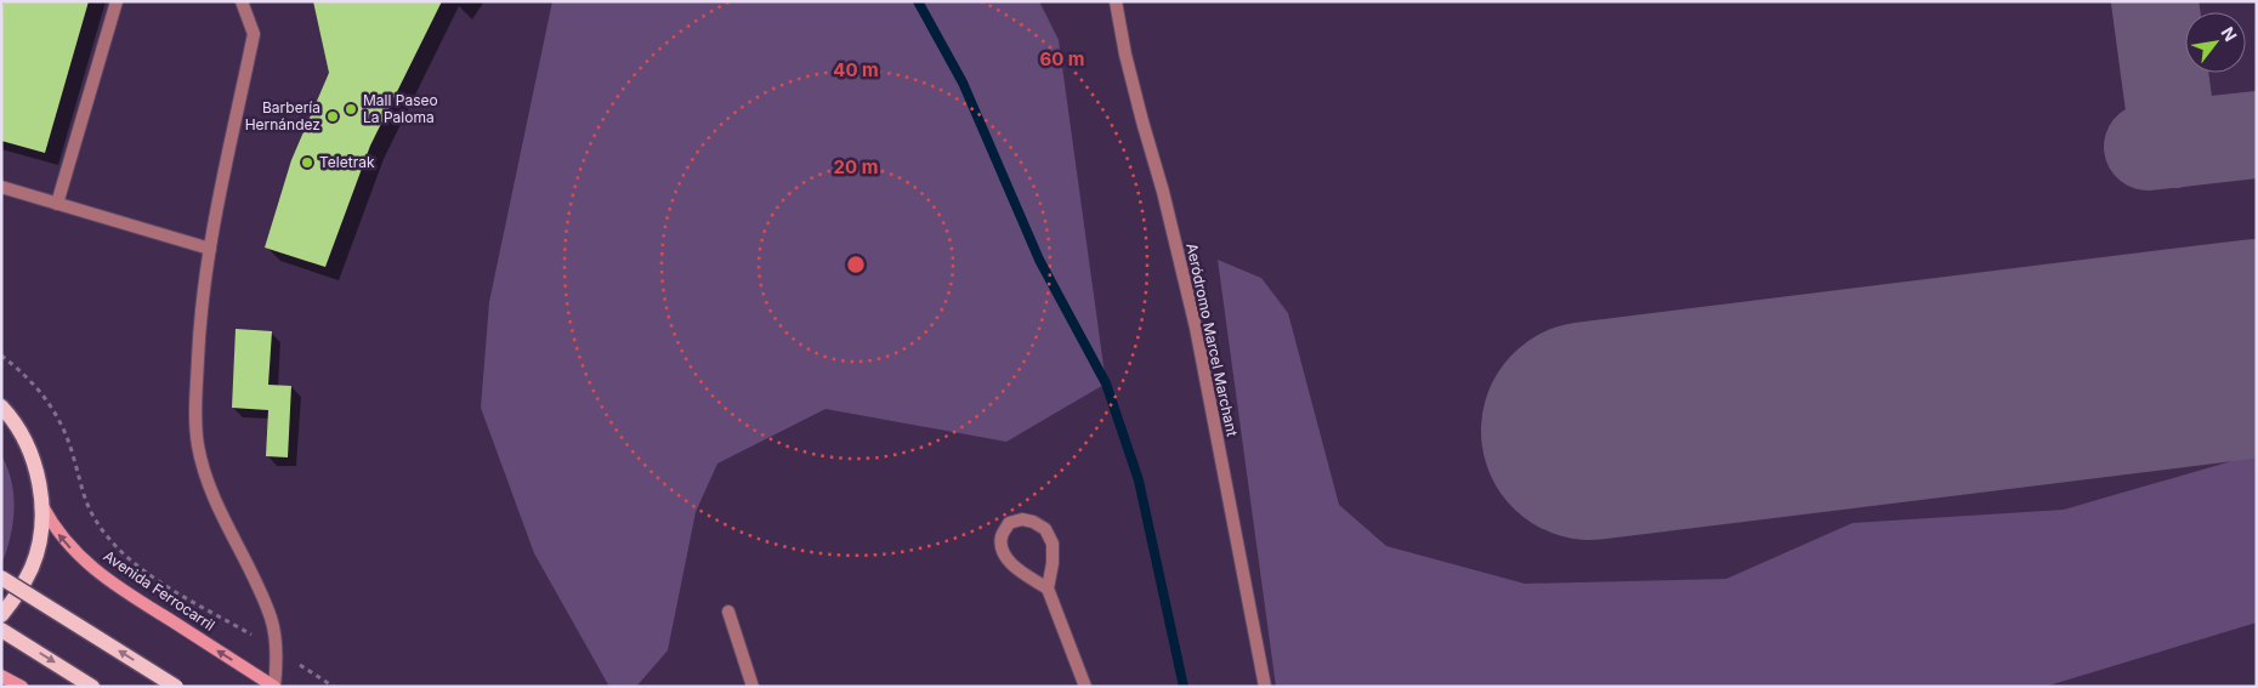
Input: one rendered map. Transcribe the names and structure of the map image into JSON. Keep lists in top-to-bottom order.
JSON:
{
  "streets": {
    "street": ["Aeródromo Marcel Marchant", "Avenida Ferrocarril"]
  },
  "one_way": ["Avenida Ferrocarril"],
  "places": ["Mall Paseo La Paloma", "Barbería Hernández", "Teletrak"],
  "north": "top right",
  "rings": ["60 m", "40 m", "20 m"]
}
